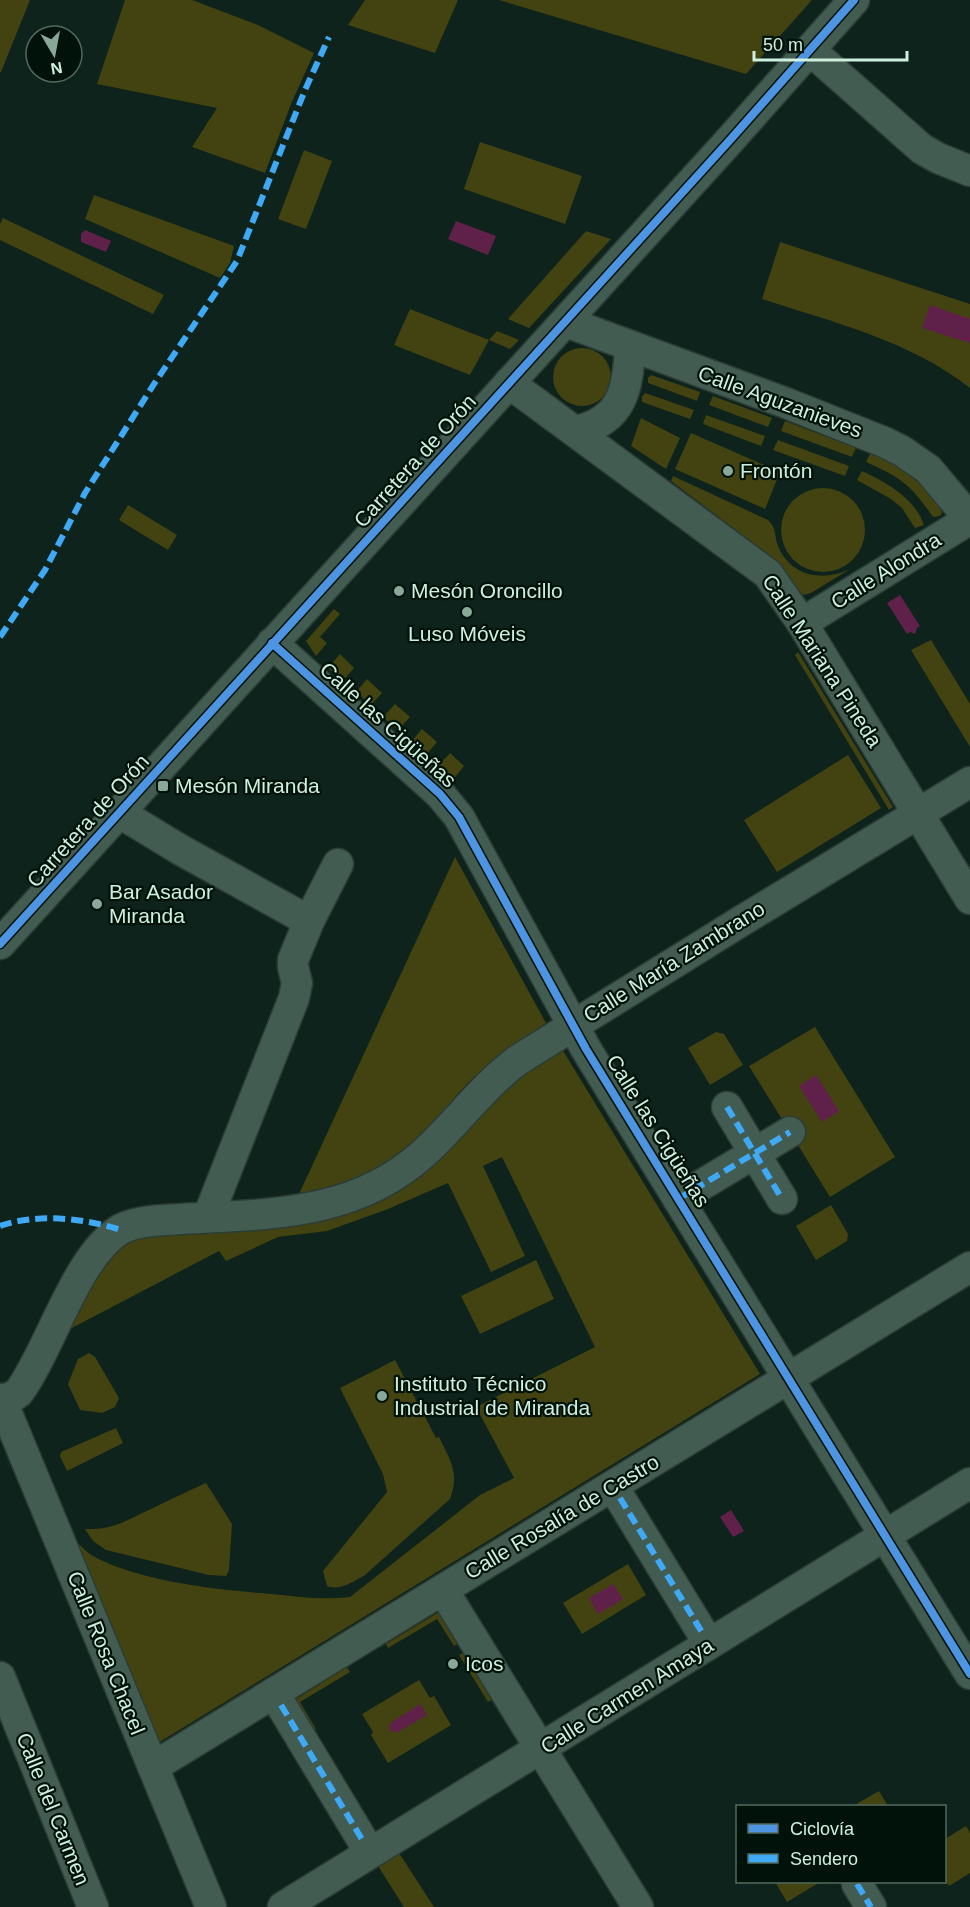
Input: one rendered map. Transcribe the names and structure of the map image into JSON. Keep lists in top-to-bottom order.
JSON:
{
  "streets": {
    "street": [
      "Calle Aguzanieves",
      "Carretera de Orón",
      "Calle Alondra",
      "Calle Mariana Pineda",
      "Calle las Cigüeñas",
      "Calle María Zambrano",
      "Calle Rosalía de Castro",
      "Calle Rosa Chacel",
      "Calle Carmen Amaya",
      "Calle del Carmen"
    ]
  },
  "crossings": [
    ["Calle Aguzanieves", "Carretera de Orón"],
    ["Calle Aguzanieves", "Calle Alondra"],
    ["Carretera de Orón", "Calle Mariana Pineda"],
    ["Carretera de Orón", "Calle las Cigüeñas"],
    ["Calle Alondra", "Calle Mariana Pineda"],
    ["Calle Mariana Pineda", "Calle María Zambrano"],
    ["Calle las Cigüeñas", "Calle María Zambrano"],
    ["Calle las Cigüeñas", "Calle Rosalía de Castro"],
    ["Calle las Cigüeñas", "Calle Carmen Amaya"],
    ["Calle María Zambrano", "Calle Rosa Chacel"],
    ["Calle Rosalía de Castro", "Calle Rosa Chacel"]
  ],
  "places": {
    "other": [
      "Frontón",
      "Mesón Oroncillo",
      "Luso Móveis",
      "Bar Asador Miranda",
      "Instituto Técnico Industrial de Miranda",
      "Icos"
    ],
    "transit": ["Mesón Miranda"]
  },
  "legend": ["Ciclovía", "Sendero"],
  "scale_bar": "50 m",
  "north": "bottom"
}
